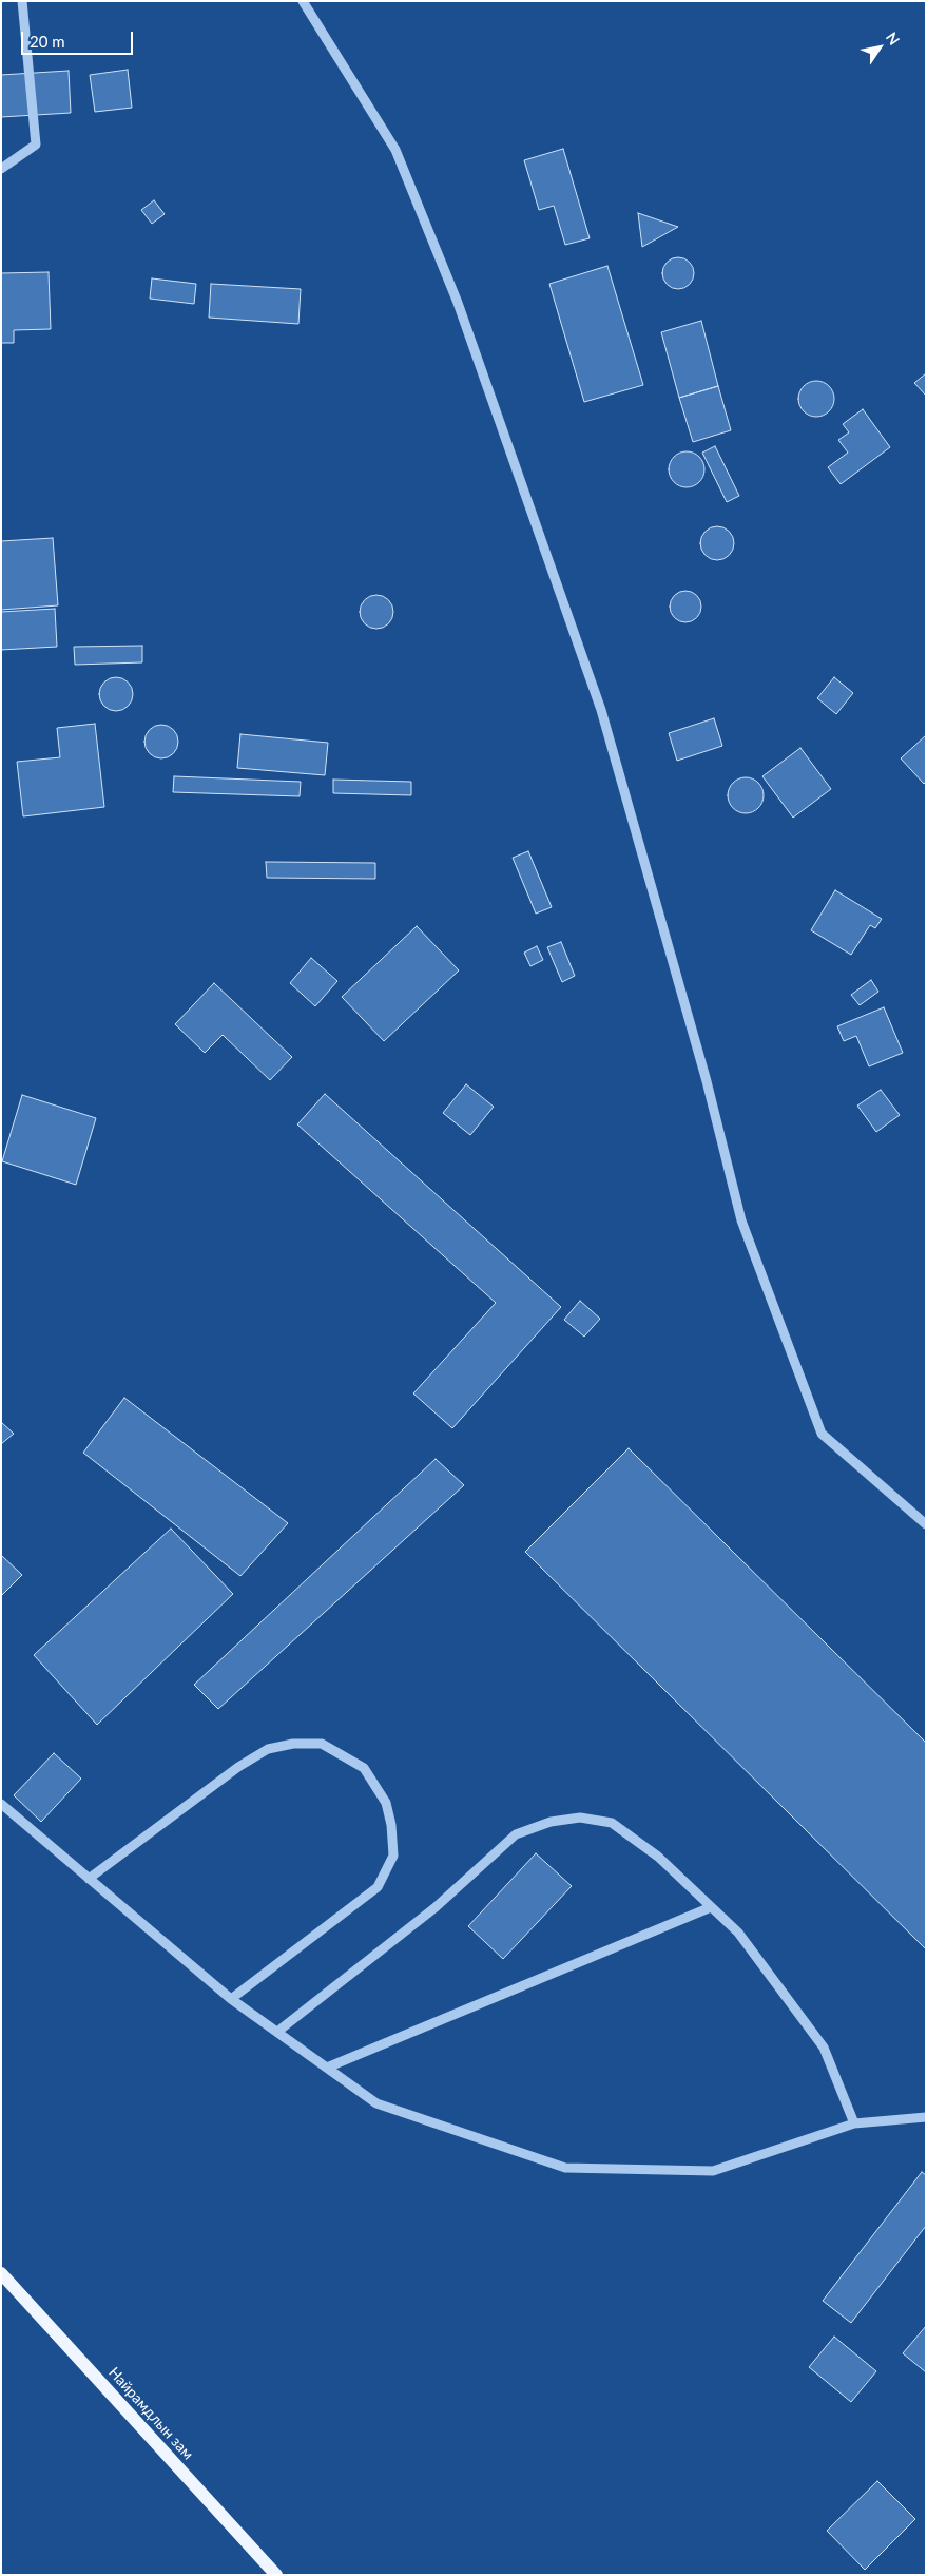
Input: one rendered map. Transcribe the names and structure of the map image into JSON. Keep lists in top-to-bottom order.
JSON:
{
  "streets": {
    "main road": ["Найрамдлын зам"]
  },
  "scale_bar": "20 m",
  "north": "top right"
}
